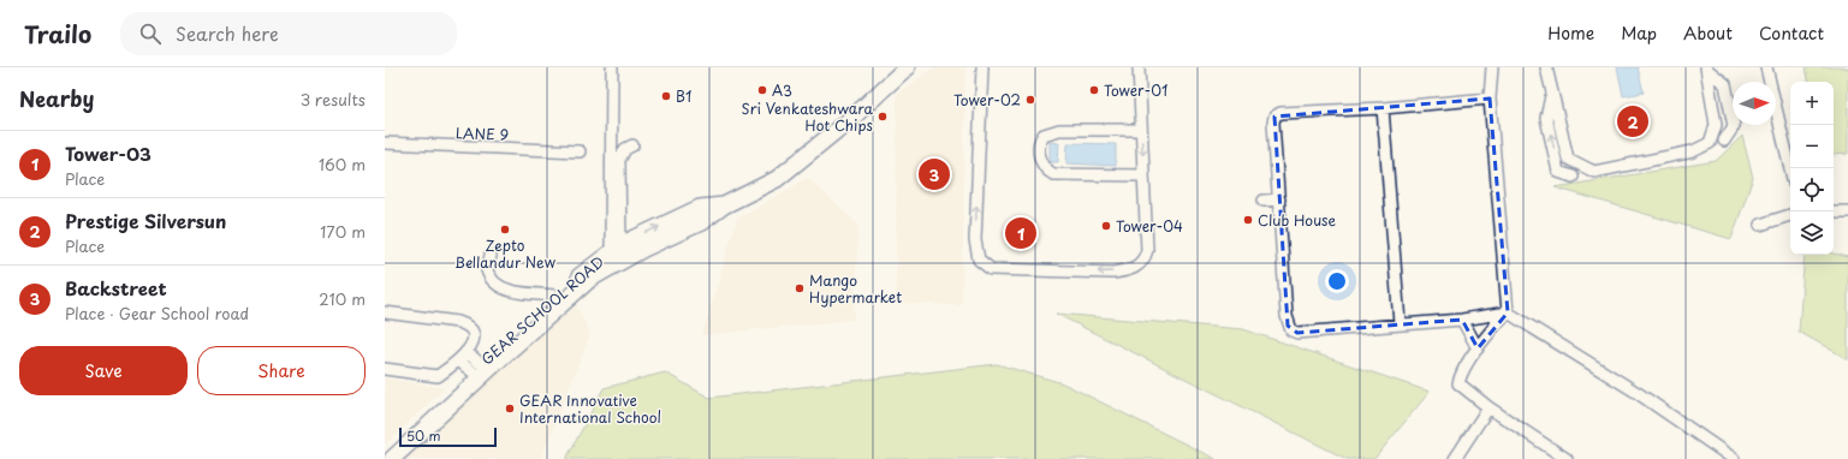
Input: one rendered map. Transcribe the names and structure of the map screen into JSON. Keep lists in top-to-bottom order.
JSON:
{
  "streets": {
    "main road": ["GEAR SCHOOL ROAD"],
    "street": ["LANE 9"]
  },
  "places": [
    "A3",
    "Tower-01",
    "B1",
    "Tower-02",
    "Sri Venkateshwara Hot Chips",
    "Club House",
    "Tower-04",
    "Zepto Bellandur New",
    "Mango Hypermarket",
    "GEAR Innovative International School"
  ],
  "scale_bar": "50 m",
  "north": "right",
  "page": {
    "header": "Trailo",
    "search": "Search here",
    "nav": [
      "Home",
      "Map",
      "About",
      "Contact"
    ],
    "heading": ["Nearby", "3 results"],
    "map_buttons": ["+", "−"],
    "pins": ["2", "3", "1"],
    "list": [
      {
        "mark": "1",
        "name": "Tower-03",
        "note": "Place",
        "value": "160 m"
      },
      {
        "mark": "2",
        "name": "Prestige Silversun",
        "note": "Place",
        "value": "170 m"
      },
      {
        "mark": "3",
        "name": "Backstreet",
        "note": "Place · Gear School road",
        "value": "210 m"
      }
    ],
    "buttons": ["Save", "Share"],
    "scale": "50 m"
  }
}
